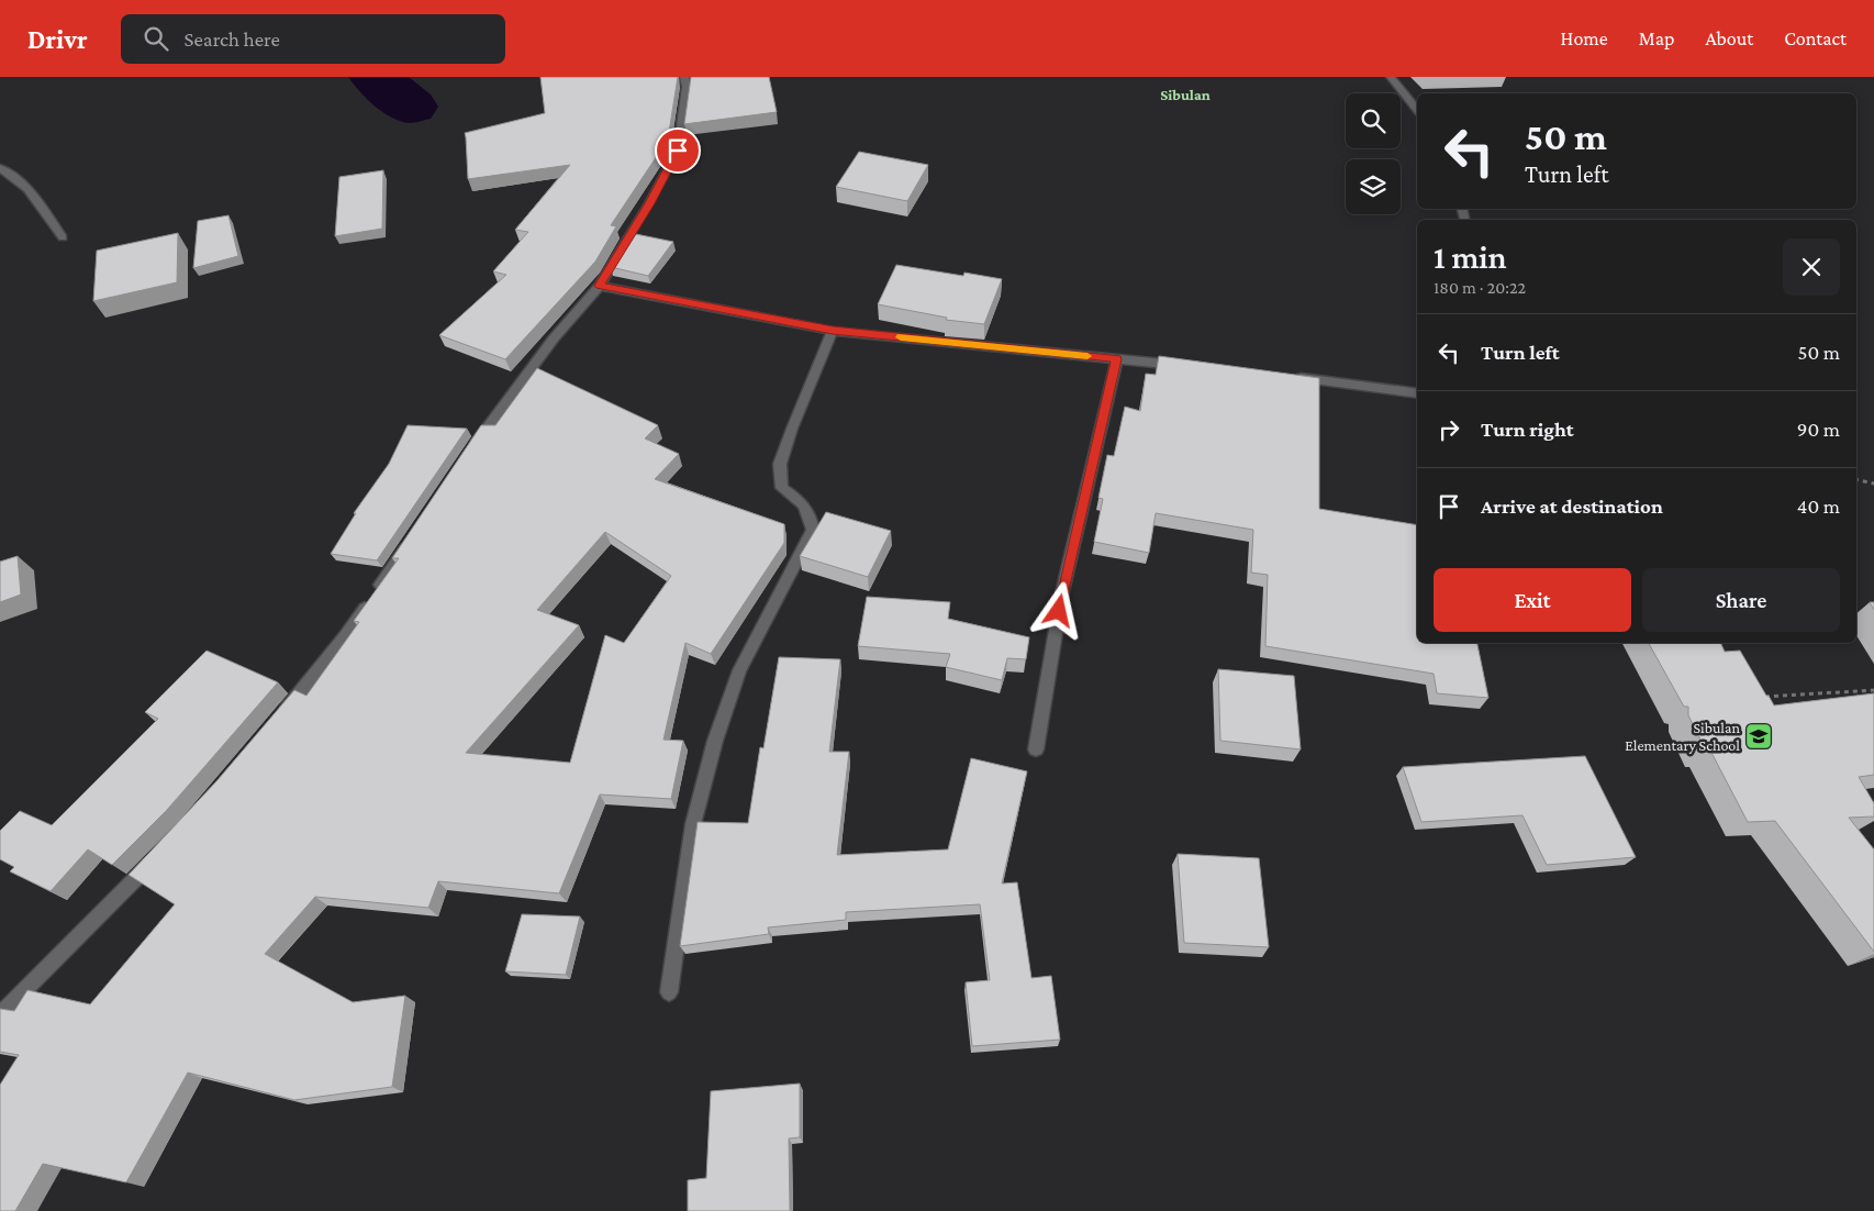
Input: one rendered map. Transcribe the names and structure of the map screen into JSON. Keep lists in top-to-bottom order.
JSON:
{
  "districts": ["Sibulan"],
  "places": {
    "school or university": ["Sibulan Elementary School"]
  },
  "page": {
    "header": "Drivr",
    "search": "Search here",
    "nav": [
      "Home",
      "Map",
      "About",
      "Contact"
    ],
    "turn": ["50 m", "Turn left"],
    "heading": ["1 min", "180 m · 20:22"],
    "list": [
      {
        "name": "Turn left",
        "value": "50 m"
      },
      {
        "name": "Turn right",
        "value": "90 m"
      },
      {
        "name": "Arrive at destination",
        "value": "40 m"
      }
    ],
    "buttons": ["Exit", "Share"]
  }
}
